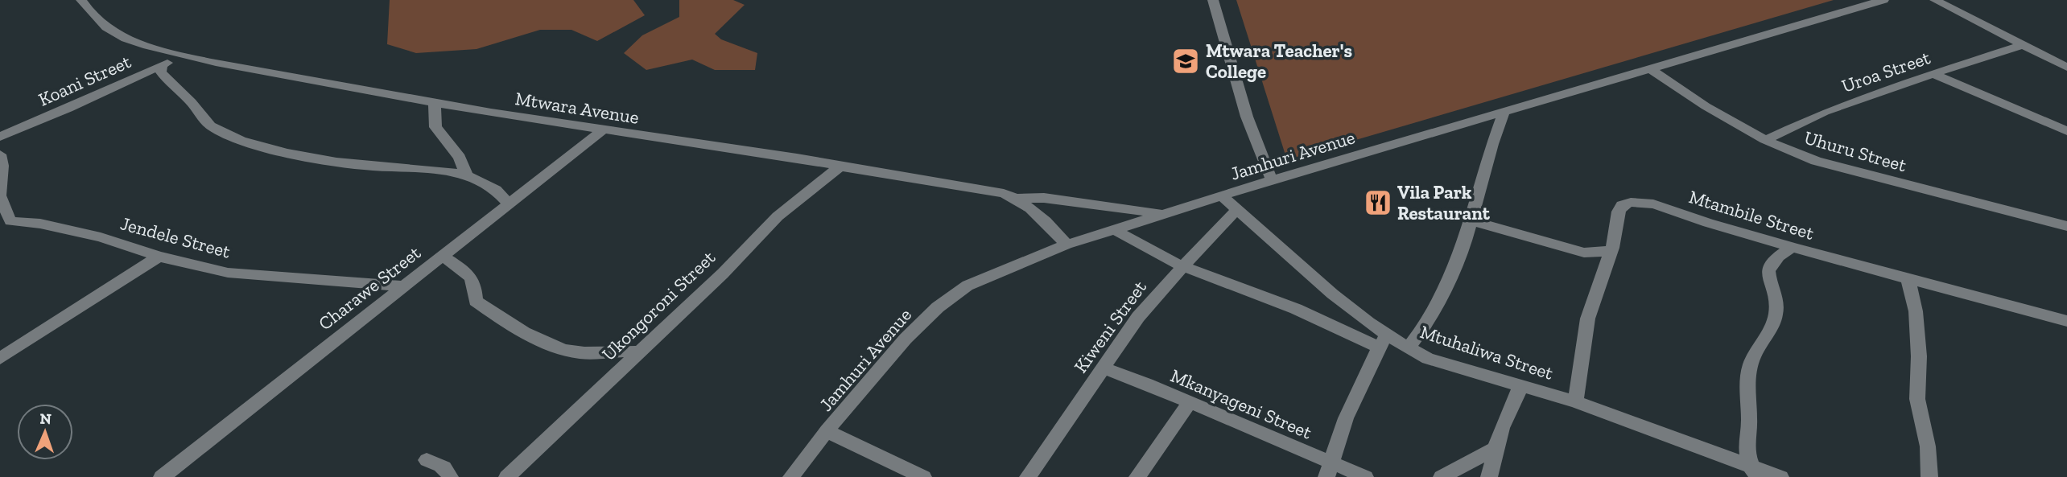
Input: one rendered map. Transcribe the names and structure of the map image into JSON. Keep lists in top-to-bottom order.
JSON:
{
  "streets": {
    "street": [
      "Uroa Street",
      "Koani Street",
      "Mtwara Avenue",
      "Uhuru Street",
      "Jamhuri Avenue",
      "Mtambile Street",
      "Jendele Street",
      "Charawe Street",
      "Ukongoroni Street",
      "Kiweni Street",
      "Mtuhaliwa Street",
      "Mkanyageni Street"
    ]
  },
  "crossings": [
    ["Uroa Street", "Uhuru Street"],
    ["Koani Street", "Mtwara Avenue"],
    ["Mtwara Avenue", "Jamhuri Avenue"],
    ["Mtwara Avenue", "Charawe Street"],
    ["Mtwara Avenue", "Ukongoroni Street"],
    ["Uhuru Street", "Jamhuri Avenue"],
    ["Jamhuri Avenue", "Mtuhaliwa Street"],
    ["Mtambile Street", "Mtuhaliwa Street"],
    ["Jendele Street", "Charawe Street"],
    ["Kiweni Street", "Mtuhaliwa Street"],
    ["Kiweni Street", "Mkanyageni Street"]
  ],
  "places": {
    "school or university": ["Mtwara Teacher's College"],
    "restaurant": ["Vila Park Restaurant"]
  },
  "north": "top"
}
